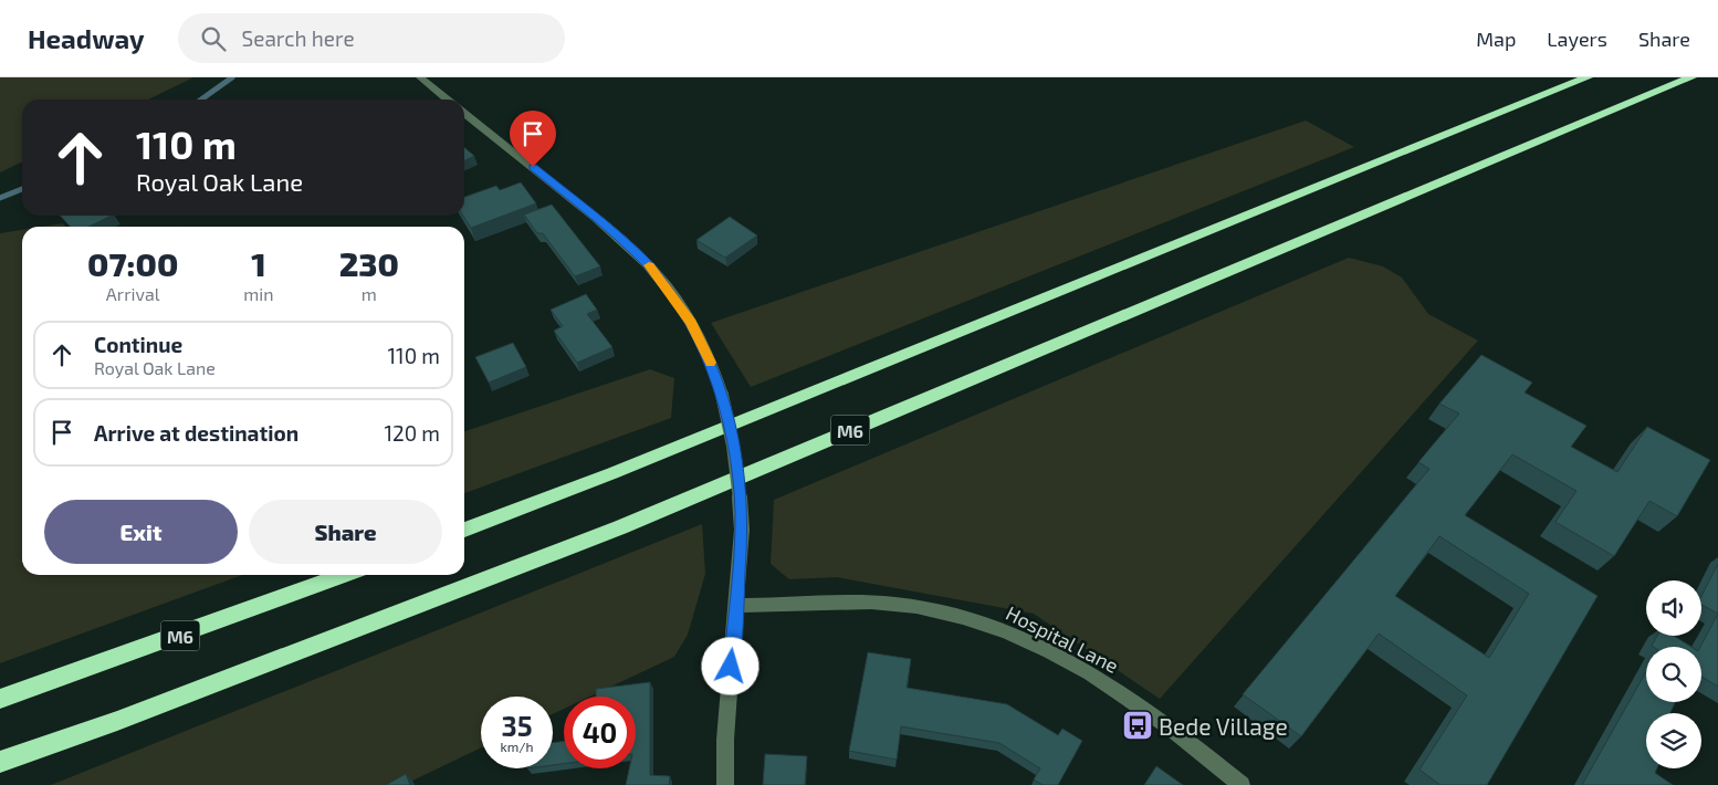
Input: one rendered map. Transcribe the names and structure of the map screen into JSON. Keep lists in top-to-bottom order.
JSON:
{
  "streets": {
    "highway": ["M6"],
    "street": ["Hospital Lane"]
  },
  "places": {
    "bus stop": ["Bede Village"]
  },
  "page": {
    "header": "Headway",
    "search": "Search here",
    "nav": ["Map", "Layers", "Share"],
    "turn": ["110 m", "Royal Oak Lane"],
    "eta": [
      "07:00",
      "Arrival",
      "1",
      "min",
      "230",
      "m"
    ],
    "list": [
      {
        "name": "Continue",
        "note": "Royal Oak Lane",
        "value": "110 m"
      },
      {
        "name": "Arrive at destination",
        "value": "120 m"
      }
    ],
    "buttons": ["Exit", "Share"],
    "speed": "35 km/h",
    "limit": "40"
  }
}
